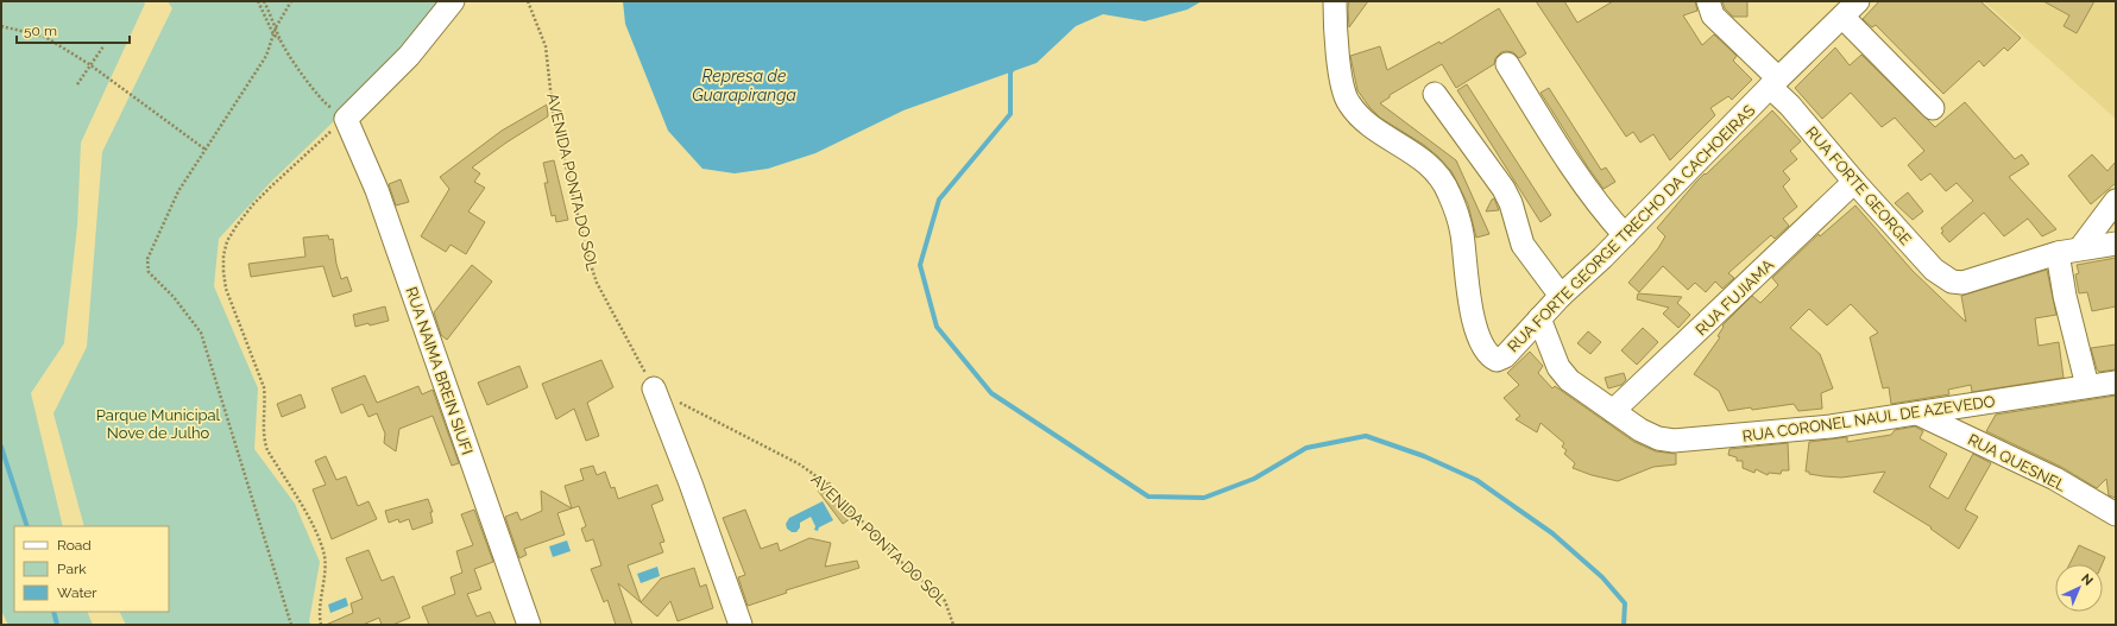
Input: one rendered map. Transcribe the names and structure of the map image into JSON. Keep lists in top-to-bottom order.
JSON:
{
  "streets": {
    "street": [
      "RUA FORTE GEORGE",
      "RUA FORTE GEORGE TRECHO DA CACHOEIRAS",
      "RUA FUJIAMA",
      "RUA NAIMA BREIN SIUFI",
      "RUA CORONEL NAUL DE AZEVEDO",
      "RUA QUESNEL"
    ],
    "path": ["AVENIDA PONTA DO SOL"]
  },
  "crossings": [
    ["RUA FORTE GEORGE", "RUA FORTE GEORGE TRECHO DA CACHOEIRAS"],
    ["RUA FORTE GEORGE", "RUA FUJIAMA"],
    ["RUA FORTE GEORGE TRECHO DA CACHOEIRAS", "RUA CORONEL NAUL DE AZEVEDO"],
    ["RUA FUJIAMA", "RUA CORONEL NAUL DE AZEVEDO"],
    ["RUA CORONEL NAUL DE AZEVEDO", "RUA QUESNEL"]
  ],
  "water": ["Represa de Guarapiranga"],
  "parks": ["Parque Municipal Nove de Julho"],
  "legend": ["Road", "Park", "Water"],
  "scale_bar": "50 m",
  "north": "top right"
}
